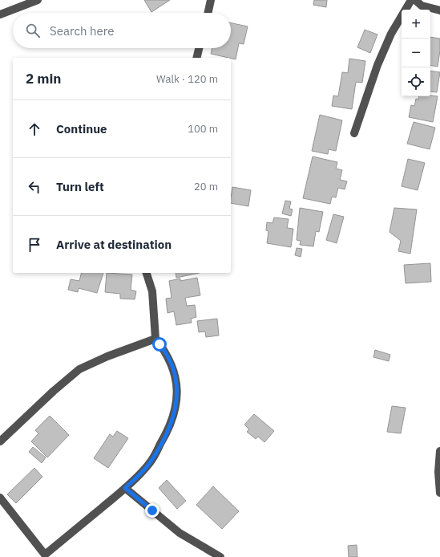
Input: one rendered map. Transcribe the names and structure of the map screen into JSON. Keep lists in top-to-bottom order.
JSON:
{
  "page": {
    "map_buttons": ["+", "−"],
    "search": "Search here",
    "heading": ["2 min", "Walk · 120 m"],
    "list": [
      ["Continue", "100 m"],
      ["Turn left", "20 m"],
      "Arrive at destination"
    ]
  }
}
